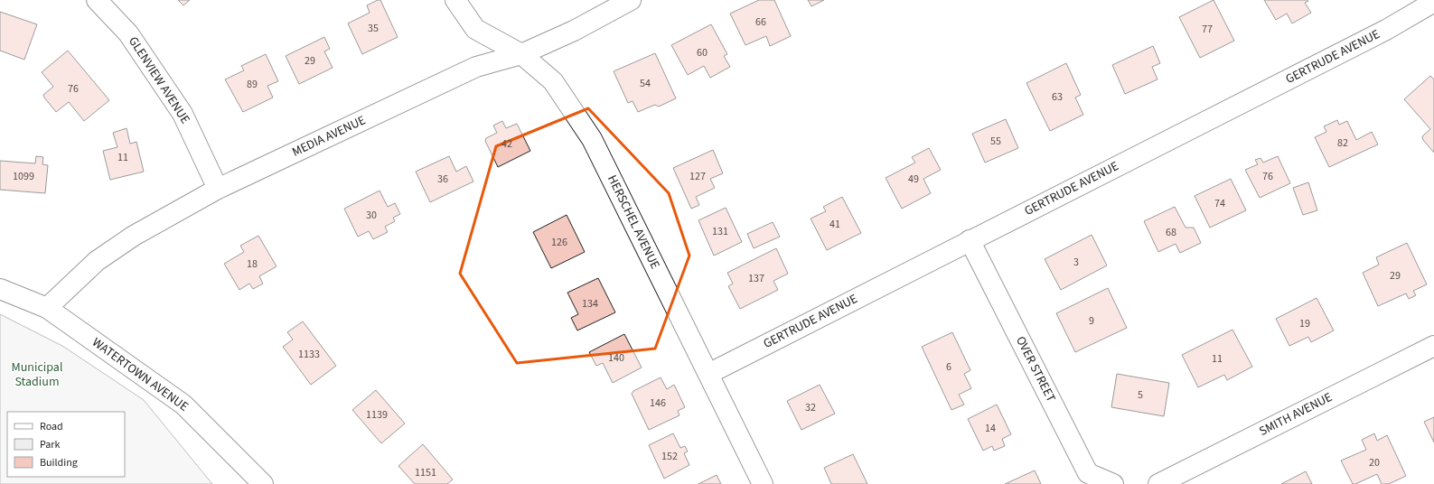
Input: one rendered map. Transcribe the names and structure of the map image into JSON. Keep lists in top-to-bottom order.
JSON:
{
  "streets": {
    "street": [
      "GERTRUDE AVENUE",
      "GLENVIEW AVENUE",
      "MEDIA AVENUE",
      "HERSCHEL AVENUE",
      "OVER STREET",
      "WATERTOWN AVENUE",
      "SMITH AVENUE"
    ]
  },
  "crossings": [
    ["GERTRUDE AVENUE", "HERSCHEL AVENUE"],
    ["GERTRUDE AVENUE", "OVER STREET"],
    ["GLENVIEW AVENUE", "MEDIA AVENUE"],
    ["MEDIA AVENUE", "HERSCHEL AVENUE"],
    ["MEDIA AVENUE", "WATERTOWN AVENUE"]
  ],
  "parks": ["Municipal Stadium"],
  "house_numbers": [
    "66",
    "35",
    "77",
    "60",
    "29",
    "54",
    "89",
    "76",
    "63",
    "55",
    "82",
    "42",
    "11",
    "1099",
    "127",
    "76",
    "36",
    "49",
    "74",
    "30",
    "41",
    "131",
    "68",
    "126",
    "3",
    "18",
    "29",
    "137",
    "134",
    "9",
    "19",
    "1133",
    "140",
    "11",
    "6",
    "5",
    "146",
    "32",
    "1139",
    "14",
    "152",
    "20",
    "1151"
  ],
  "legend": ["Road", "Park", "Building"]
}
